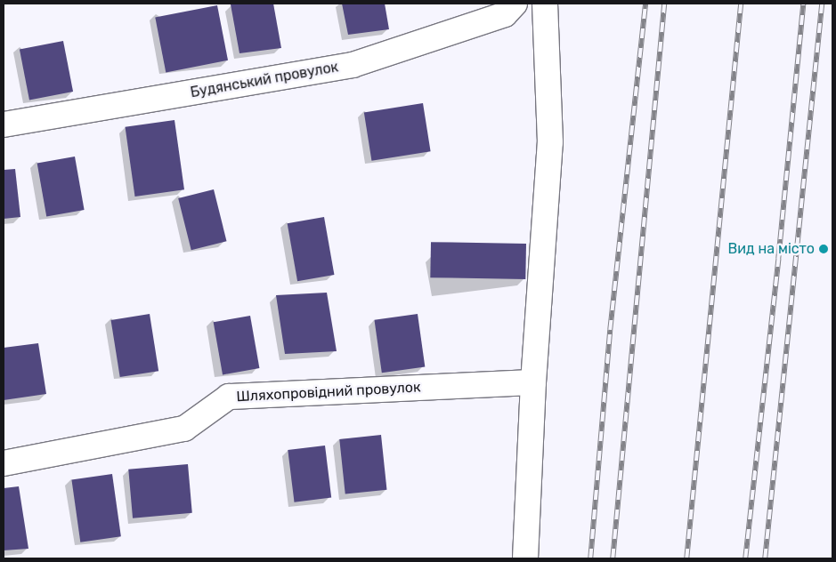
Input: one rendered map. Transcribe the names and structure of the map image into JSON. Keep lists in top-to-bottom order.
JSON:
{
  "streets": {
    "street": ["Будянський провулок", "Шляхопровідний провулок"]
  },
  "places": ["Вид на місто"]
}
